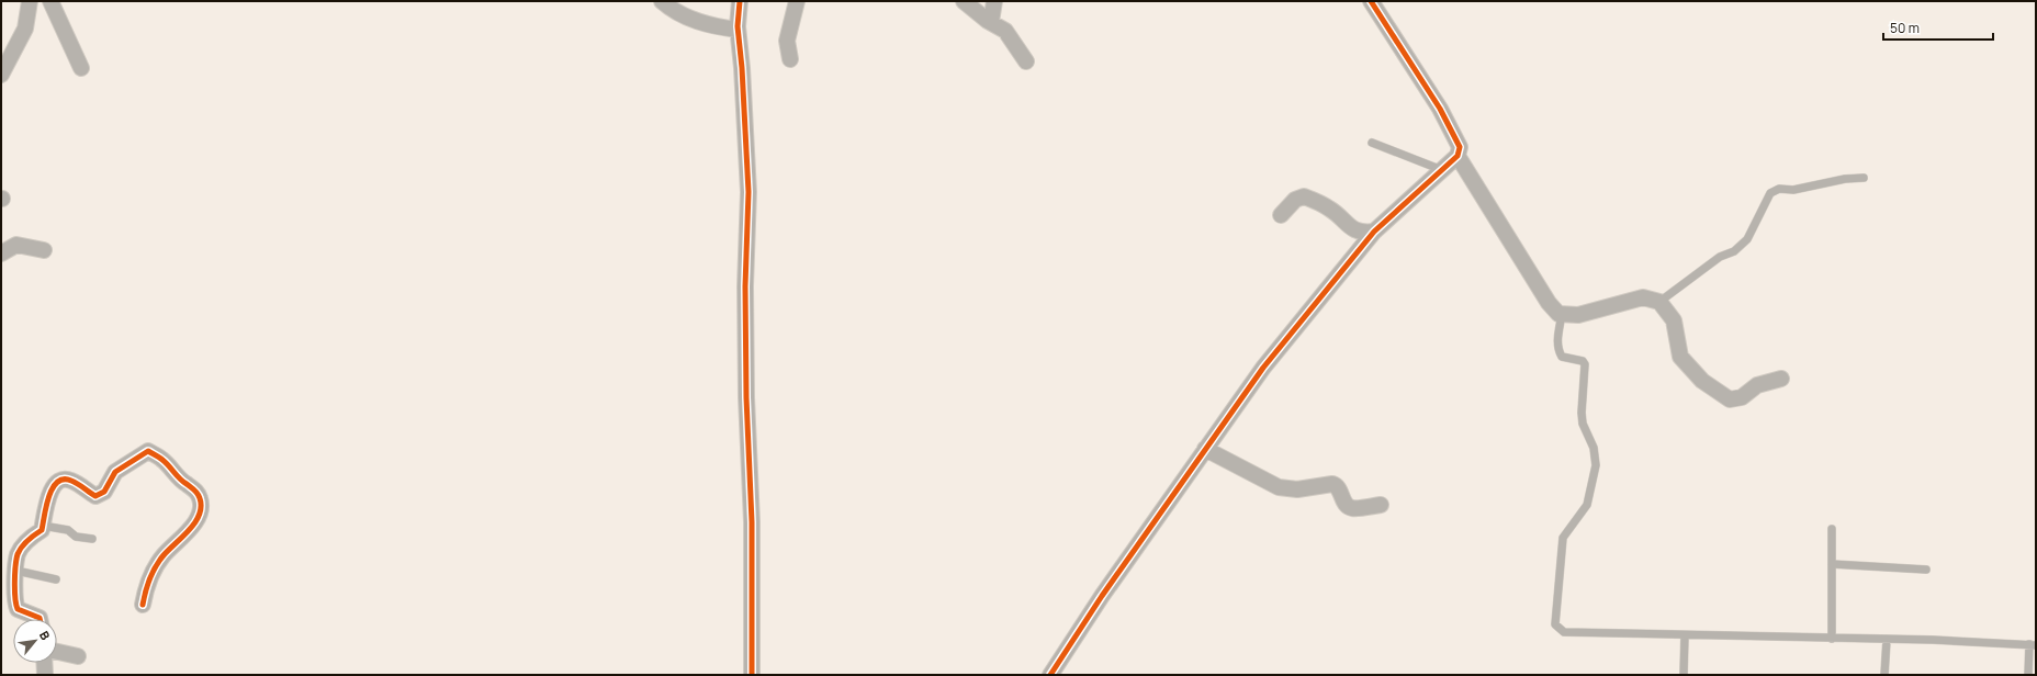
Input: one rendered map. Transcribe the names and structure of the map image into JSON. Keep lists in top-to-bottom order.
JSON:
{
  "scale_bar": "50 m",
  "north": "top right"
}
